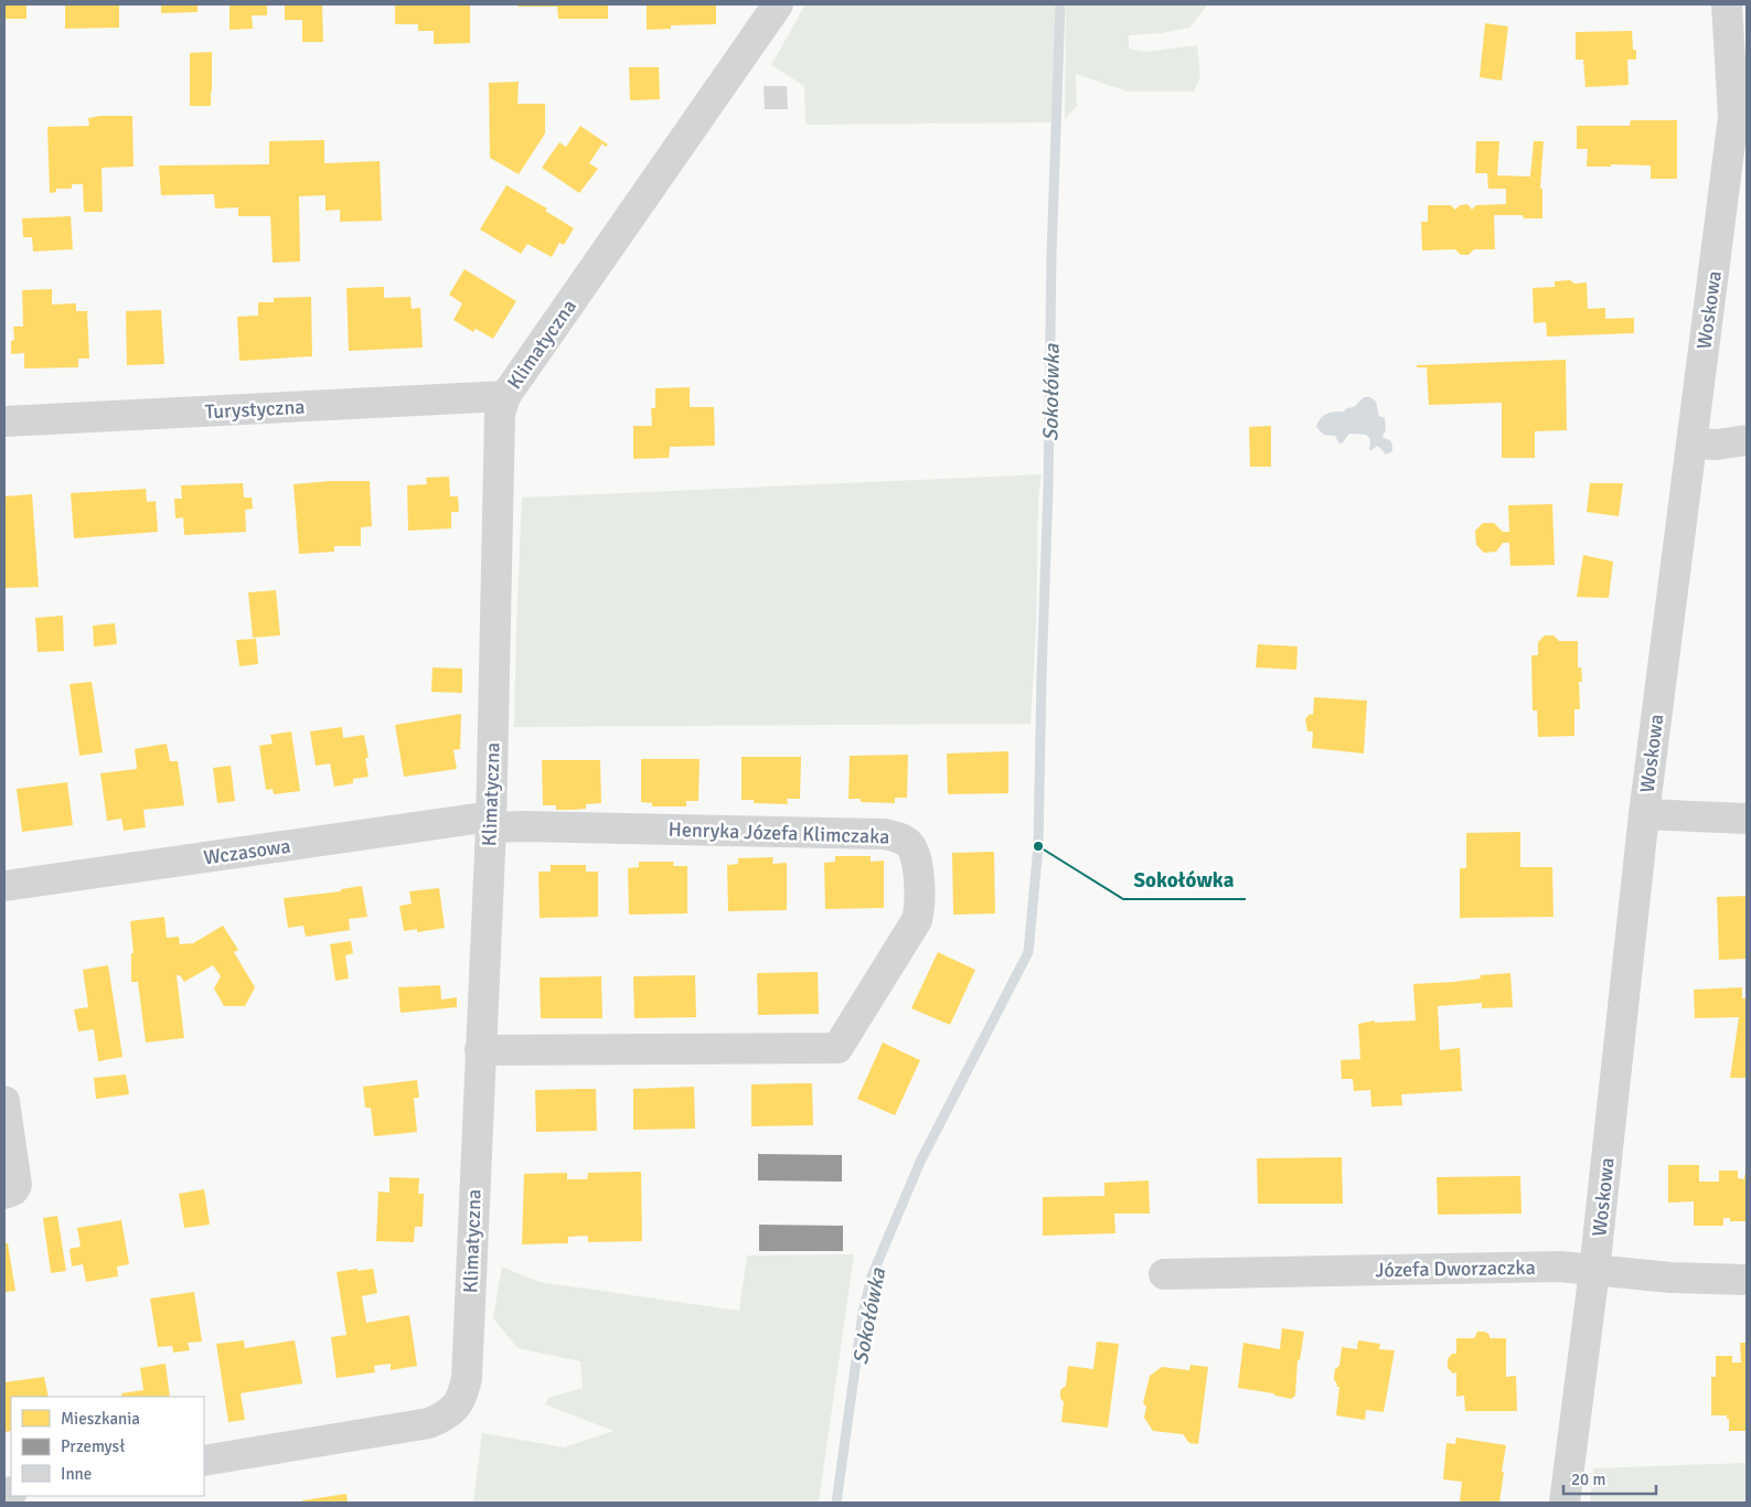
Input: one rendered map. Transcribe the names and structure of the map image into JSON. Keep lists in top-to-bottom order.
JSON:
{
  "streets": {
    "street": [
      "Woskowa",
      "Klimatyczna",
      "Turystyczna",
      "Henryka Józefa Klimczaka",
      "Wczasowa",
      "Józefa Dworzaczka"
    ]
  },
  "crossings": [
    ["Woskowa", "Józefa Dworzaczka"],
    ["Klimatyczna", "Turystyczna"],
    ["Klimatyczna", "Henryka Józefa Klimczaka"],
    ["Klimatyczna", "Wczasowa"],
    ["Henryka Józefa Klimczaka", "Wczasowa"]
  ],
  "water": ["Sokołówka"],
  "places": ["Sokołówka"],
  "legend": ["Mieszkania", "Przemysł", "Inne"],
  "scale_bar": "20 m"
}
